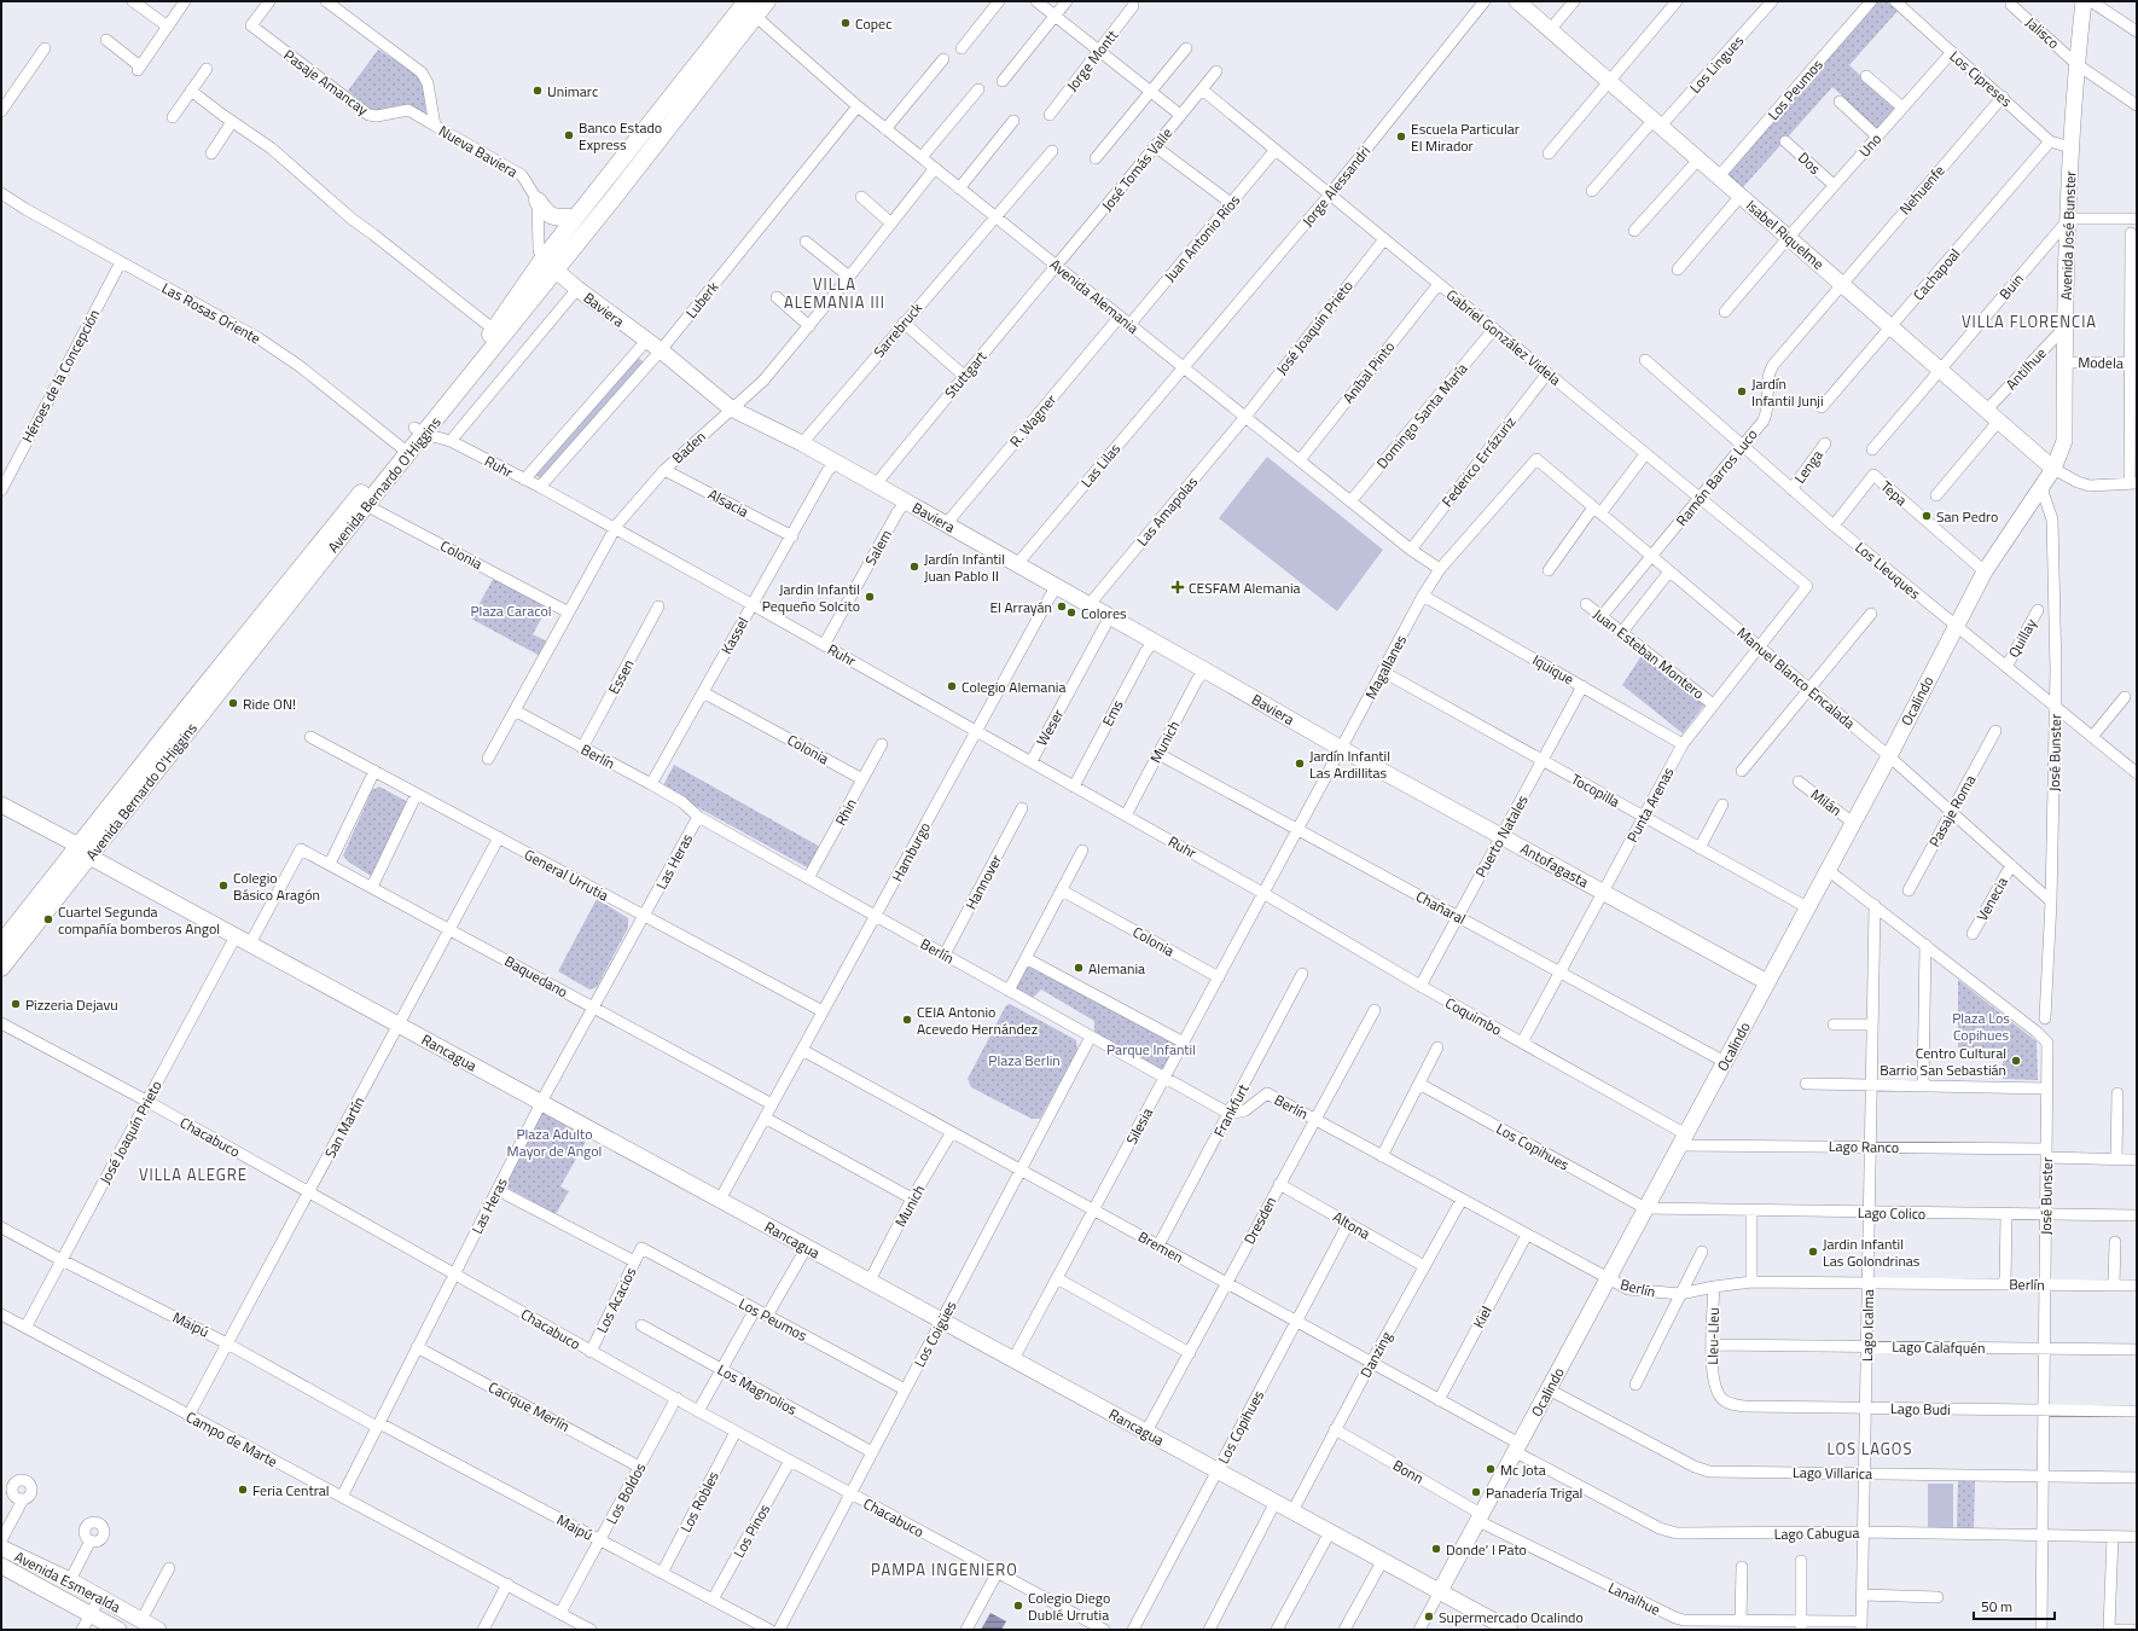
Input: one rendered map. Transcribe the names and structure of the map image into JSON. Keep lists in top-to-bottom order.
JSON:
{
  "streets": {
    "main road": ["Avenida Bernardo O'Higgins"],
    "street": [
      "Jalisco",
      "Jorge Montt",
      "Los Lingues",
      "Los Cipreses",
      "Pasaje Amancay",
      "Los Peumos",
      "Uno",
      "Nueva Baviera",
      "Dos",
      "José Tomás Valle",
      "Jorge Alessandri",
      "Nehuenfe",
      "Isabel Riquelme",
      "Avenida José Bunster",
      "Juan Antonio Ríos",
      "Cachapoal",
      "Buin",
      "Avenida Alemania",
      "Luberk",
      "Baviera",
      "Las Rosas Oriente",
      "José Joaquín Prieto",
      "Sarrebruck",
      "Gabriel González Videla",
      "Modela",
      "Antilhue",
      "Aníbal Pinto",
      "Stuttgart",
      "Héroes de la Concepción",
      "Domingo Santa María",
      "R. Wagner",
      "Baden",
      "Federico Errázuriz",
      "Las Lilas",
      "Ruhr",
      "Lenga",
      "Ramón Barros Luco",
      "Tepa",
      "Alsacia",
      "Las Amapolas",
      "Salem",
      "Colonia",
      "Los Lleuques",
      "Kassel",
      "Quillay",
      "Juan Esteban Montero",
      "Magallanes",
      "Iquique",
      "Essen",
      "Manuel Blanco Encalada",
      "Ocalindo",
      "Ems",
      "Weser",
      "Munich",
      "José Bunster",
      "Berlín",
      "Tocopilla",
      "Milán",
      "Punta Arenas",
      "Pasaje Roma",
      "Rhin",
      "Puerto Natales",
      "Hamburgo",
      "Las Heras",
      "Antofagasta",
      "General Urrutia",
      "Hannover",
      "Venecia",
      "Chañaral",
      "Baquedano",
      "Coquimbo",
      "Rancagua",
      "Frankfurt",
      "Silesia",
      "San Martín",
      "Chacabuco",
      "Los Copihues",
      "Lago Ranco",
      "Lago Colico",
      "Dresden",
      "Altona",
      "Bremen",
      "Los Acacios",
      "Kiel",
      "Maipú",
      "Lago Icalma",
      "Los Coigües",
      "Lleu-Lleu",
      "Lago Calafquén",
      "Danzing",
      "Los Magnolios",
      "Cacique Merlín",
      "Lago Budi",
      "Campo de Marte",
      "Bonn",
      "Lago Villarica",
      "Los Boldos",
      "Los Robles",
      "Los Pinos",
      "Lago Cabugua",
      "Avenida Esmeralda",
      "Lanalhue"
    ]
  },
  "crossings": [
    ["Jalisco", "Avenida José Bunster"],
    ["Los Lingues", "Isabel Riquelme"],
    ["Los Cipreses", "Uno"],
    ["Los Cipreses", "Nehuenfe"],
    ["Los Cipreses", "Avenida José Bunster"],
    ["Los Cipreses", "Cachapoal"],
    ["Pasaje Amancay", "Nueva Baviera"],
    ["Los Peumos", "Isabel Riquelme"],
    ["Los Peumos", "Los Acacios"],
    ["Los Peumos", "Los Coigües"],
    ["Uno", "Dos"],
    ["Uno", "Isabel Riquelme"],
    ["José Tomás Valle", "Avenida Alemania"],
    ["José Tomás Valle", "Gabriel González Videla"],
    ["José Tomás Valle", "Stuttgart"],
    ["Jorge Alessandri", "Avenida Alemania"],
    ["Jorge Alessandri", "Gabriel González Videla"],
    ["Jorge Alessandri", "Las Lilas"],
    ["Nehuenfe", "Isabel Riquelme"],
    ["Nehuenfe", "Ramón Barros Luco"],
    ["Isabel Riquelme", "Avenida José Bunster"],
    ["Isabel Riquelme", "Cachapoal"],
    ["Isabel Riquelme", "Buin"],
    ["Isabel Riquelme", "Antilhue"],
    ["Isabel Riquelme", "Ramón Barros Luco"],
    ["Isabel Riquelme", "Ocalindo"],
    ["Avenida José Bunster", "Buin"],
    ["Avenida José Bunster", "Modela"],
    ["Avenida José Bunster", "Antilhue"],
    ["Avenida José Bunster", "Ocalindo"],
    ["Juan Antonio Ríos", "Avenida Alemania"],
    ["Juan Antonio Ríos", "Gabriel González Videla"],
    ["Avenida Alemania", "Luberk"],
    ["Avenida Alemania", "José Joaquín Prieto"],
    ["Avenida Alemania", "Sarrebruck"],
    ["Avenida Alemania", "Aníbal Pinto"],
    ["Avenida Alemania", "Stuttgart"],
    ["Avenida Alemania", "Domingo Santa María"],
    ["Avenida Alemania", "R. Wagner"],
    ["Avenida Alemania", "Baden"],
    ["Avenida Alemania", "Federico Errázuriz"],
    ["Avenida Alemania", "Las Lilas"],
    ["Avenida Alemania", "Avenida Bernardo O'Higgins"],
    ["Avenida Alemania", "Las Amapolas"],
    ["Avenida Alemania", "Magallanes"],
    ["Luberk", "Baviera"],
    ["Luberk", "Ruhr"],
    ["Baviera", "Sarrebruck"],
    ["Baviera", "Stuttgart"],
    ["Baviera", "R. Wagner"],
    ["Baviera", "Baden"],
    ["Baviera", "Las Lilas"],
    ["Baviera", "Avenida Bernardo O'Higgins"],
    ["Baviera", "Las Amapolas"],
    ["Baviera", "Salem"],
    ["Baviera", "Kassel"],
    ["Baviera", "Magallanes"],
    ["Baviera", "Ems"],
    ["Baviera", "Weser"],
    ["Baviera", "Munich"],
    ["Baviera", "Hamburgo"],
    ["Baviera", "Antofagasta"],
    ["Las Rosas Oriente", "Héroes de la Concepción"],
    ["Las Rosas Oriente", "Avenida Bernardo O'Higgins"],
    ["José Joaquín Prieto", "Gabriel González Videla"],
    ["José Joaquín Prieto", "Las Amapolas"],
    ["José Joaquín Prieto", "Rancagua"],
    ["José Joaquín Prieto", "Chacabuco"],
    ["José Joaquín Prieto", "Maipú"],
    ["José Joaquín Prieto", "Campo de Marte"],
    ["Gabriel González Videla", "Aníbal Pinto"],
    ["Gabriel González Videla", "Domingo Santa María"],
    ["Gabriel González Videla", "Federico Errázuriz"],
    ["Gabriel González Videla", "Ramón Barros Luco"],
    ["Gabriel González Videla", "Punta Arenas"],
    ["Baden", "Ruhr"],
    ["Baden", "Alsacia"],
    ["Baden", "Colonia"],
    ["Baden", "Berlín"],
    ["Ruhr", "Avenida Bernardo O'Higgins"],
    ["Ruhr", "Salem"],
    ["Ruhr", "Kassel"],
    ["Ruhr", "Magallanes"],
    ["Ruhr", "Ems"],
    ["Ruhr", "Weser"],
    ["Ruhr", "Munich"],
    ["Ruhr", "Hamburgo"],
    ["Ruhr", "Coquimbo"],
    ["Ruhr", "Silesia"],
    ["Lenga", "Los Lleuques"],
    ["Ramón Barros Luco", "Los Lleuques"],
    ["Ramón Barros Luco", "Juan Esteban Montero"],
    ["Ramón Barros Luco", "Manuel Blanco Encalada"],
    ["Avenida Bernardo O'Higgins", "Colonia"],
    ["Avenida Bernardo O'Higgins", "Rancagua"],
    ["Tepa", "Los Lleuques"],
    ["Tepa", "Ocalindo"],
    ["Alsacia", "Kassel"],
    ["Colonia", "Kassel"],
    ["Colonia", "Rhin"],
    ["Colonia", "Silesia"],
    ["Los Lleuques", "Quillay"],
    ["Los Lleuques", "Ocalindo"],
    ["Los Lleuques", "José Bunster"],
    ["Kassel", "Berlín"],
    ["Juan Esteban Montero", "Punta Arenas"],
    ["Magallanes", "Iquique"],
    ["Magallanes", "Manuel Blanco Encalada"],
    ["Magallanes", "Tocopilla"],
    ["Magallanes", "Antofagasta"],
    ["Magallanes", "Chañaral"],
    ["Magallanes", "Coquimbo"],
    ["Magallanes", "Silesia"],
    ["Iquique", "Punta Arenas"],
    ["Iquique", "Puerto Natales"],
    ["Essen", "Berlín"],
    ["Manuel Blanco Encalada", "Ocalindo"],
    ["Manuel Blanco Encalada", "José Bunster"],
    ["Manuel Blanco Encalada", "Punta Arenas"],
    ["Manuel Blanco Encalada", "Pasaje Roma"],
    ["Manuel Blanco Encalada", "Venecia"],
    ["Ocalindo", "José Bunster"],
    ["Ocalindo", "Berlín"],
    ["Ocalindo", "Tocopilla"],
    ["Ocalindo", "Milán"],
    ["Ocalindo", "Antofagasta"],
    ["Ocalindo", "Chañaral"],
    ["Ocalindo", "Coquimbo"],
    ["Ocalindo", "Rancagua"],
    ["Ocalindo", "Los Copihues"],
    ["Ocalindo", "Lago Ranco"],
    ["Ocalindo", "Lago Colico"],
    ["Ocalindo", "Bremen"],
    ["Ocalindo", "Bonn"],
    ["Ocalindo", "Lago Villarica"],
    ["Ocalindo", "Lago Cabugua"],
    ["Ocalindo", "Lanalhue"],
    ["Munich", "Chañaral"],
    ["Munich", "Rancagua"],
    ["Munich", "Bremen"],
    ["José Bunster", "Berlín"],
    ["José Bunster", "Lago Ranco"],
    ["José Bunster", "Lago Colico"],
    ["José Bunster", "Lago Icalma"],
    ["José Bunster", "Lago Calafquén"],
    ["José Bunster", "Lago Budi"],
    ["José Bunster", "Lago Villarica"],
    ["José Bunster", "Lago Cabugua"],
    ["Berlín", "Rhin"],
    ["Berlín", "Hamburgo"],
    ["Berlín", "Las Heras"],
    ["Berlín", "Hannover"],
    ["Berlín", "Frankfurt"],
    ["Berlín", "Silesia"],
    ["Berlín", "Dresden"],
    ["Berlín", "Kiel"],
    ["Berlín", "Lago Icalma"],
    ["Berlín", "Los Coigües"],
    ["Berlín", "Lleu-Lleu"],
    ["Berlín", "Danzing"],
    ["Tocopilla", "Punta Arenas"],
    ["Tocopilla", "Puerto Natales"],
    ["Punta Arenas", "Antofagasta"],
    ["Punta Arenas", "Chañaral"],
    ["Punta Arenas", "Coquimbo"],
    ["Puerto Natales", "Antofagasta"],
    ["Puerto Natales", "Chañaral"],
    ["Puerto Natales", "Coquimbo"],
    ["Hamburgo", "General Urrutia"],
    ["Hamburgo", "Baquedano"],
    ["Hamburgo", "Rancagua"],
    ["Hamburgo", "Bremen"],
    ["Las Heras", "General Urrutia"],
    ["Las Heras", "Baquedano"],
    ["Las Heras", "Rancagua"],
    ["Las Heras", "Chacabuco"],
    ["Las Heras", "Maipú"],
    ["Las Heras", "Cacique Merlín"],
    ["Las Heras", "Campo de Marte"],
    ["General Urrutia", "San Martín"],
    ["Baquedano", "Rancagua"],
    ["Baquedano", "San Martín"],
    ["Coquimbo", "Silesia"],
    ["Coquimbo", "Lago Ranco"],
    ["Rancagua", "Silesia"],
    ["Rancagua", "San Martín"],
    ["Rancagua", "Los Copihues"],
    ["Rancagua", "Dresden"],
    ["Rancagua", "Los Coigües"],
    ["Rancagua", "Danzing"],
    ["Frankfurt", "Bremen"],
    ["Silesia", "Bremen"],
    ["San Martín", "Chacabuco"],
    ["San Martín", "Maipú"],
    ["San Martín", "Campo de Marte"],
    ["Chacabuco", "Los Acacios"],
    ["Chacabuco", "Los Coigües"],
    ["Chacabuco", "Los Boldos"],
    ["Chacabuco", "Los Robles"],
    ["Chacabuco", "Los Pinos"],
    ["Los Copihues", "Lago Colico"],
    ["Los Copihues", "Altona"],
    ["Los Copihues", "Bremen"],
    ["Lago Ranco", "Lago Icalma"],
    ["Lago Colico", "Lago Icalma"],
    ["Dresden", "Altona"],
    ["Dresden", "Bremen"],
    ["Altona", "Danzing"],
    ["Bremen", "Kiel"],
    ["Bremen", "Los Coigües"],
    ["Bremen", "Danzing"],
    ["Bremen", "Lago Cabugua"],
    ["Maipú", "Los Boldos"],
    ["Maipú", "Los Robles"],
    ["Maipú", "Los Pinos"],
    ["Lago Icalma", "Lago Calafquén"],
    ["Lago Icalma", "Lago Budi"],
    ["Lago Icalma", "Lago Villarica"],
    ["Lago Icalma", "Lago Cabugua"],
    ["Lago Icalma", "Lanalhue"],
    ["Los Coigües", "Los Magnolios"],
    ["Lleu-Lleu", "Lago Calafquén"],
    ["Lleu-Lleu", "Lago Budi"],
    ["Danzing", "Bonn"],
    ["Cacique Merlín", "Los Boldos"],
    ["Campo de Marte", "Los Boldos"],
    ["Bonn", "Lanalhue"]
  ],
  "districts": [
    "VILLA ALEMANIA III",
    "VILLA FLORENCIA",
    "VILLA ALEGRE",
    "LOS LAGOS",
    "PAMPA INGENIERO"
  ],
  "parks": [
    "Plaza Caracol",
    "Plaza Los Copihues",
    "Parque Infantil",
    "Plaza Berlin",
    "Plaza Adulto Mayor de Angol"
  ],
  "places": {
    "other": [
      "Copec",
      "Unimarc",
      "Banco Estado Express",
      "Escuela Particular El Mirador",
      "Jardín Infantil Junji",
      "San Pedro",
      "Jardín Infantil Juan Pablo II",
      "Jardin Infantil Pequeño Solcito",
      "El Arrayán",
      "Colores",
      "Colegio Alemania",
      "Ride ON!",
      "Jardín Infantil Las Ardillitas",
      "Colegio Básico Aragón",
      "Cuartel Segunda compañía bomberos Angol",
      "Alemania",
      "Pizzeria Dejavu",
      "CEIA Antonio Acevedo Hernández",
      "Centro Cultural Barrio San Sebastián",
      "Jardin Infantil Las Golondrinas",
      "Mc Jota",
      "Feria Central",
      "Panadería Trigal",
      "Donde' l Pato",
      "Colegio Diego Dublé Urrutia",
      "Supermercado Ocalindo"
    ],
    "health": ["CESFAM Alemania"]
  },
  "scale_bar": "50 m"
}
